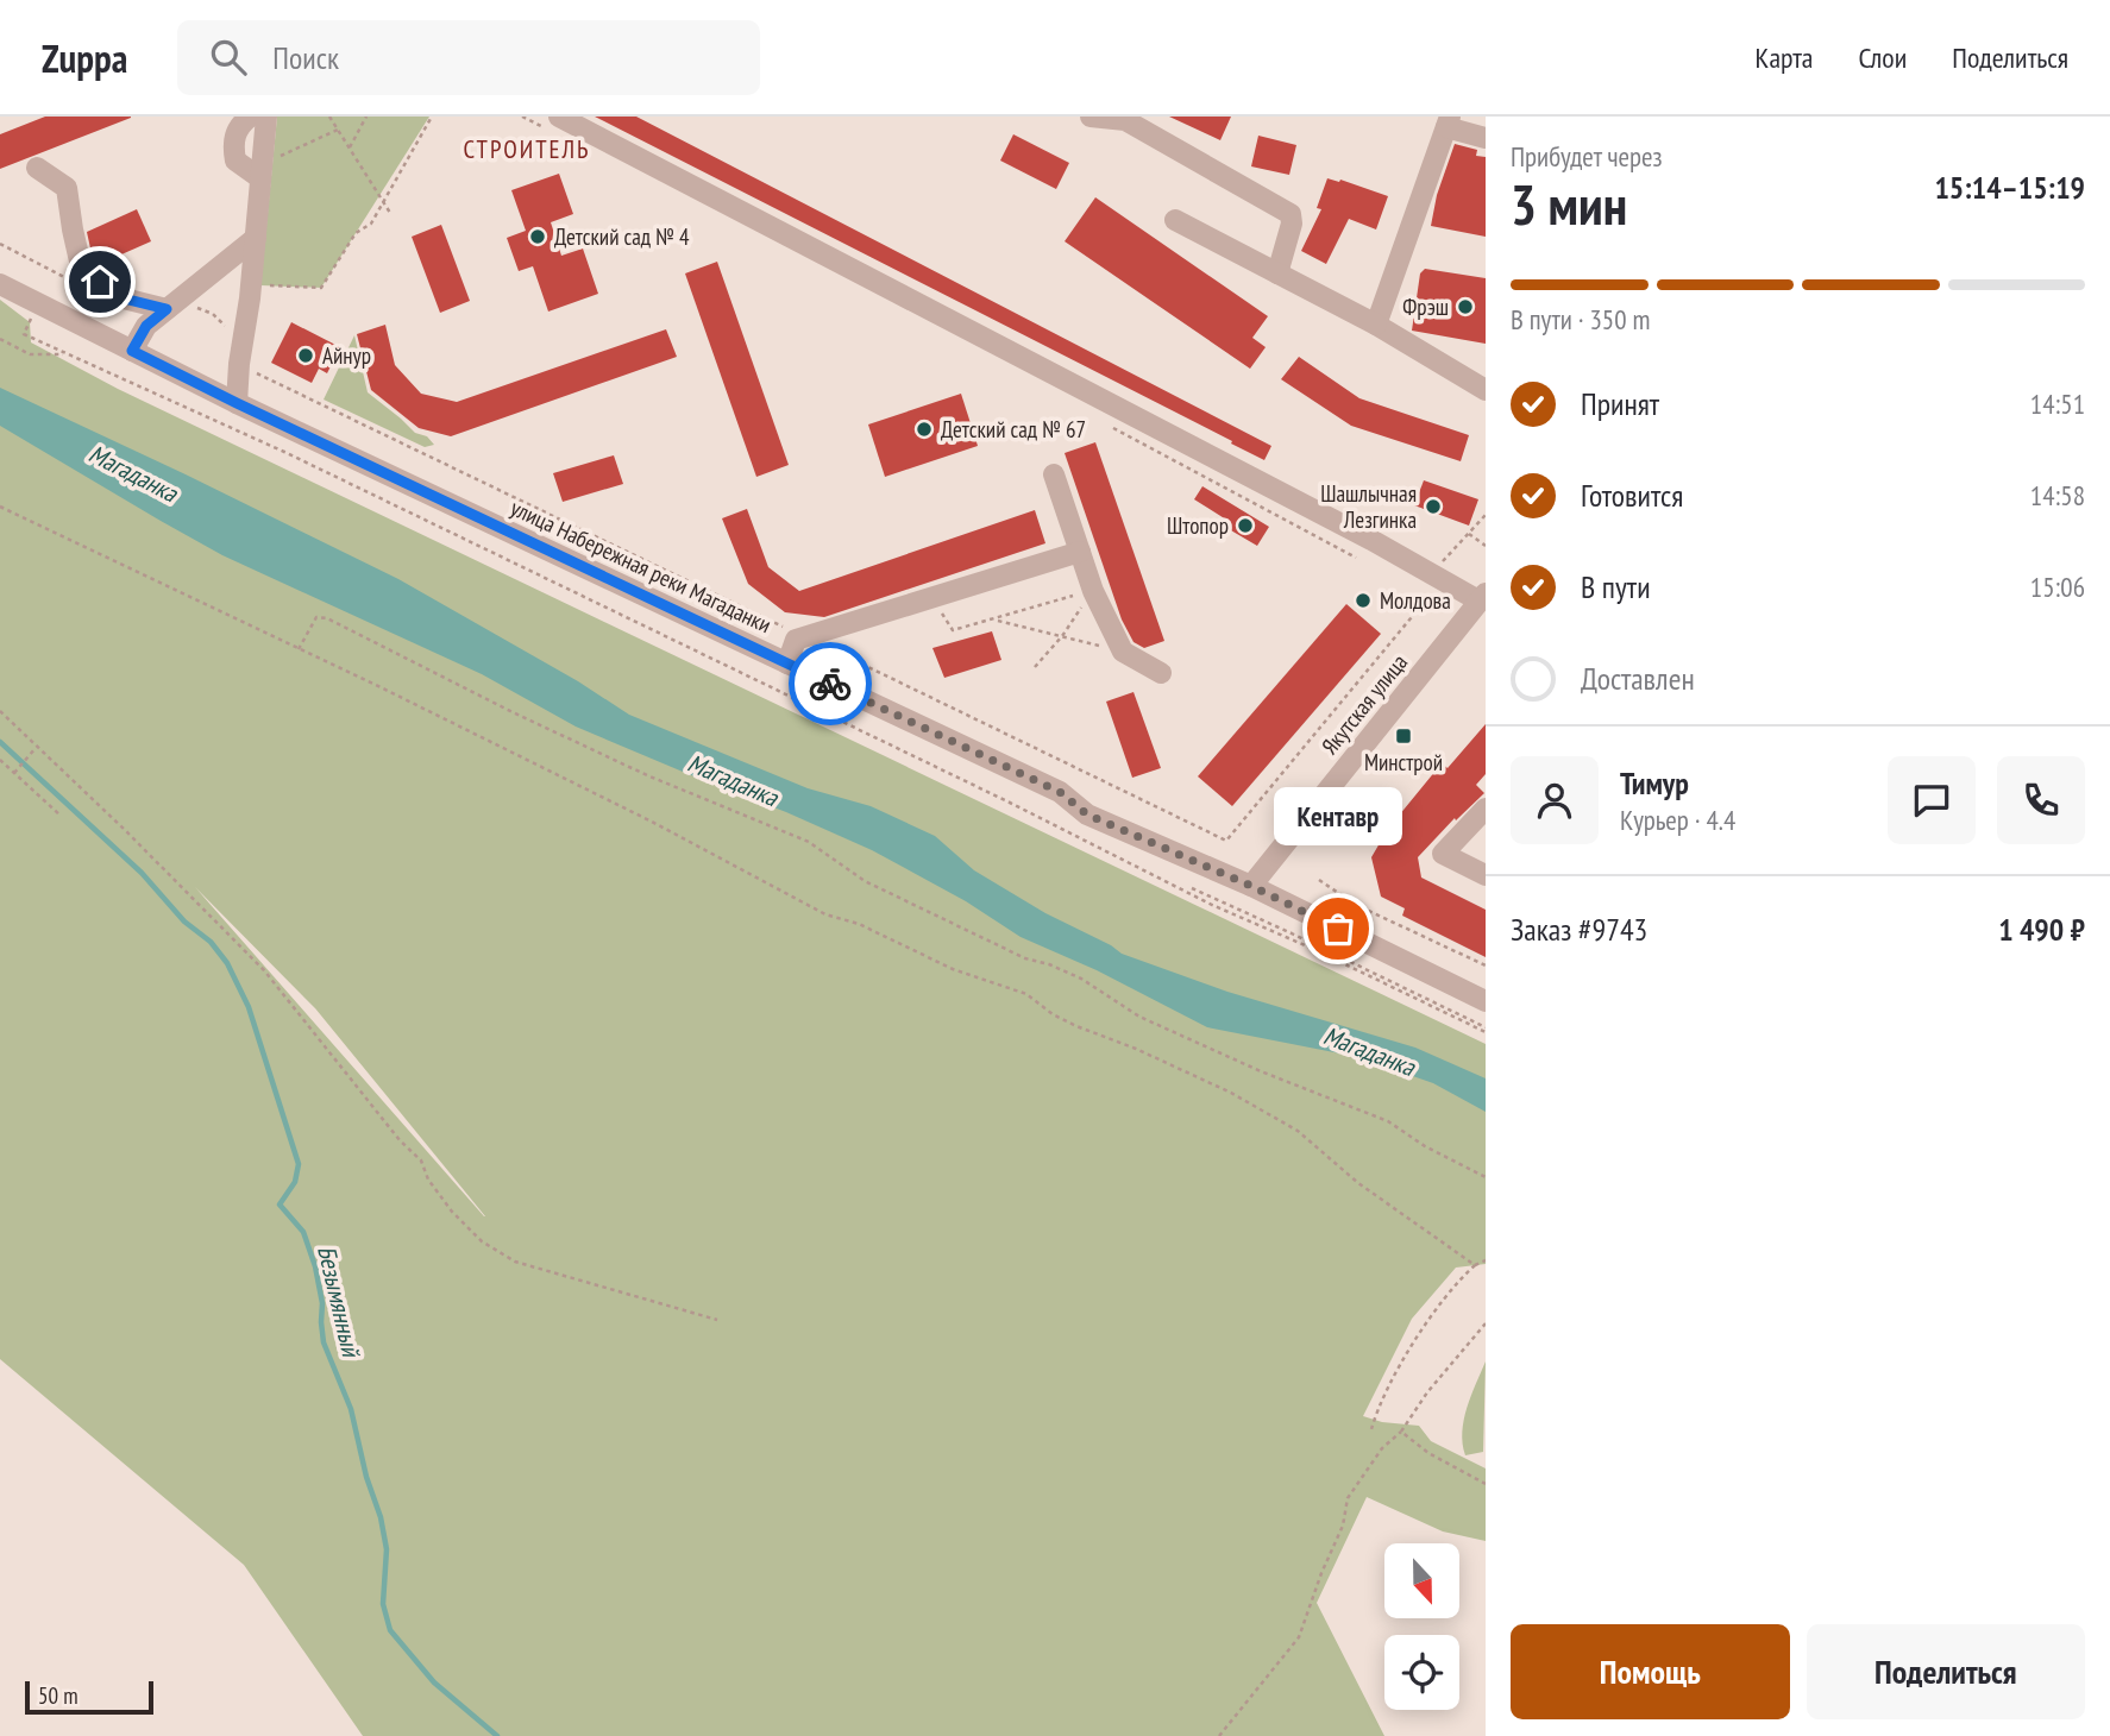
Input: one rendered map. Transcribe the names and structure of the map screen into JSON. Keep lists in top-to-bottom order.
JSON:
{
  "streets": {
    "street": ["улица Набережная реки Магаданки", "Якутская улица"]
  },
  "crossings": [
    ["улица Набережная реки Магаданки", "Якутская улица"]
  ],
  "districts": ["СТРОИТЕЛЬ"],
  "water": ["Магаданка", "Безымянный"],
  "places": {
    "other": [
      "Детский сад № 4",
      "Фрэш",
      "Айнур",
      "Детский сад № 67",
      "Шашлычная Лезгинка",
      "Штопор",
      "Молдова",
      "Кентавр"
    ],
    "transit": ["Минстрой"]
  },
  "scale_bar": "50 m",
  "north": "bottom",
  "page": {
    "header": "Zuppa",
    "search": "Поиск",
    "nav": ["Карта", "Слои", "Поделиться"],
    "heading": ["3 мин", "Прибудет через", "15:14–15:19"],
    "panel": [
      "Тимур",
      "Курьер · 4.4",
      "Заказ #9743",
      "1 490 ₽"
    ],
    "bar": "В пути · 350 m",
    "list": [
      ["Принят", "14:51"],
      ["Готовится", "14:58"],
      ["В пути", "15:06"],
      "Доставлен"
    ],
    "bubble": "Кентавр",
    "buttons": ["Помощь", "Поделиться"],
    "scale": "50 m"
  }
}
